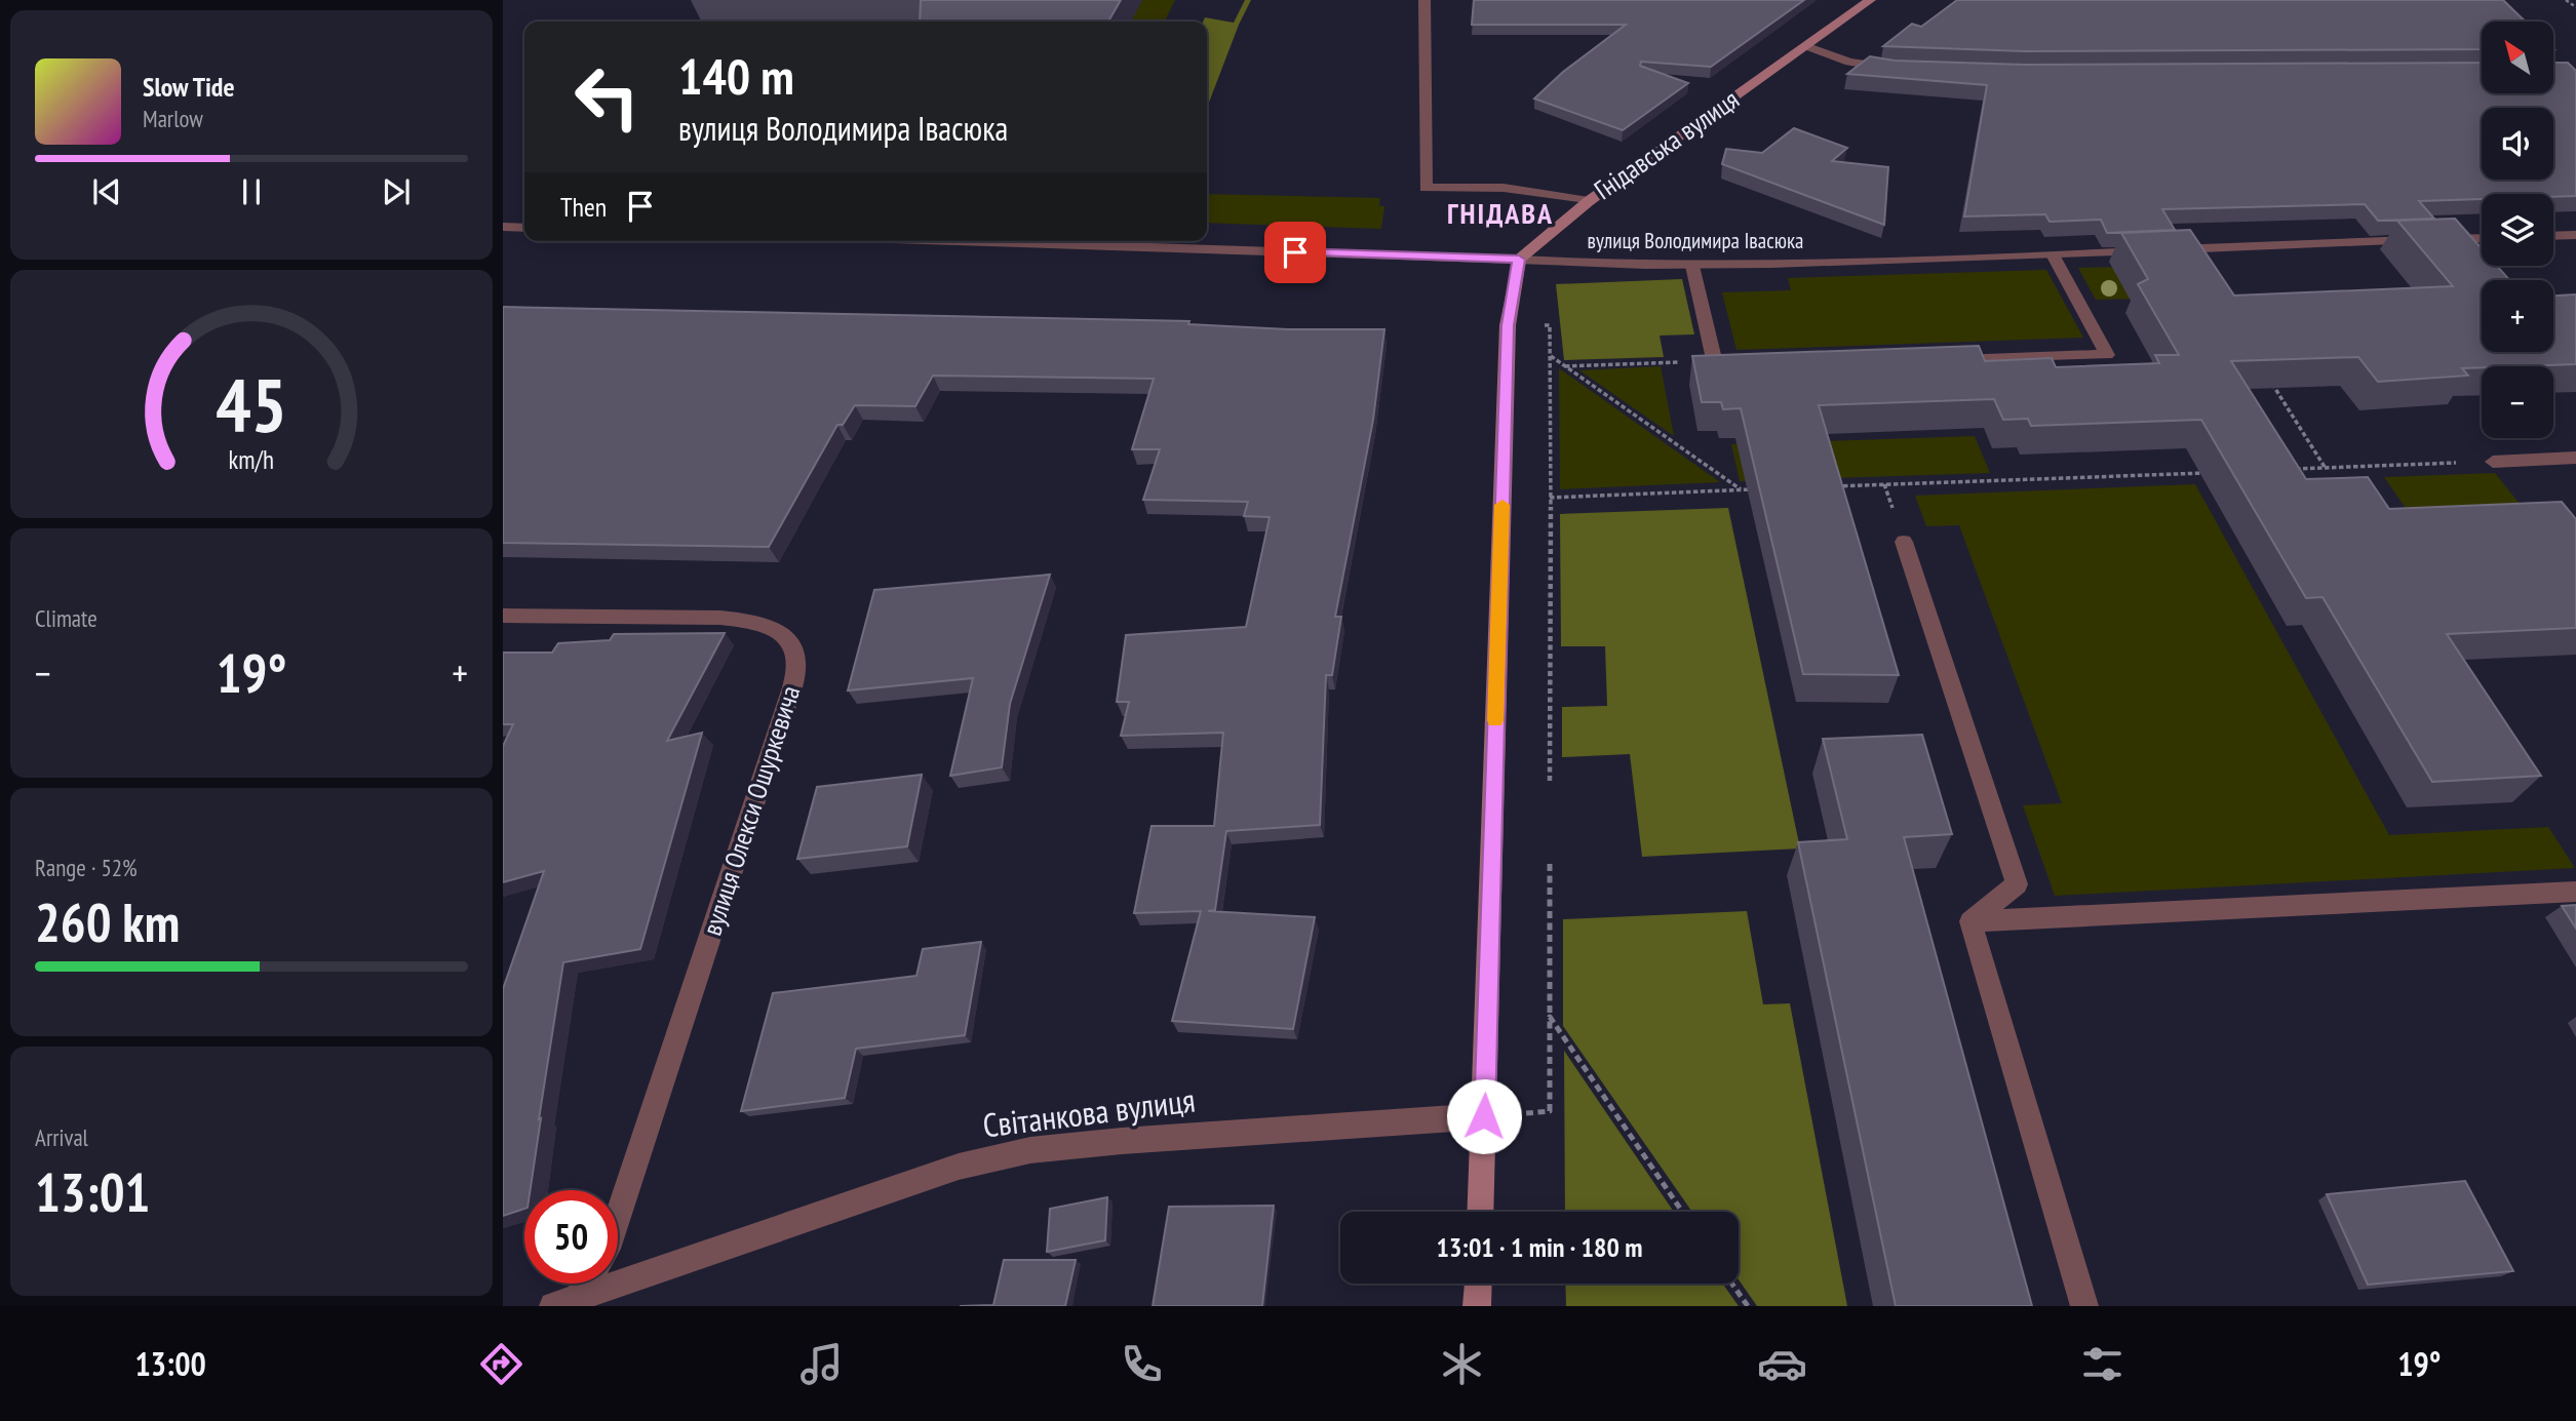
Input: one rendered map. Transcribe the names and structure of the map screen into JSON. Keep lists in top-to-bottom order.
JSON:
{
  "streets": {
    "main road": ["Гнідавська вулиця"],
    "street": ["вулиця Володимира Івасюка", "вулиця Олекси Ошуркевича", "Світанкова вулиця"]
  },
  "crossings": [
    ["Гнідавська вулиця", "вулиця Володимира Івасюка"]
  ],
  "districts": ["ГНІДАВА"],
  "north": "top left",
  "page": {
    "map_buttons": ["+", "−"],
    "turn": ["140 m", "вулиця Володимира Івасюка"],
    "song": ["Slow Tide", "Marlow"],
    "then": "Then",
    "tile": [
      "Climate",
      ["Range · 52%", "260 km"],
      ["Arrival", "13:01"]
    ],
    "heat": ["−", "19°", "+"],
    "limit": "50",
    "trip": "13:01 · 1 min · 180 m",
    "tabs": ["13:00", "19°"],
    "gauge": ["45", "km/h"]
  }
}
